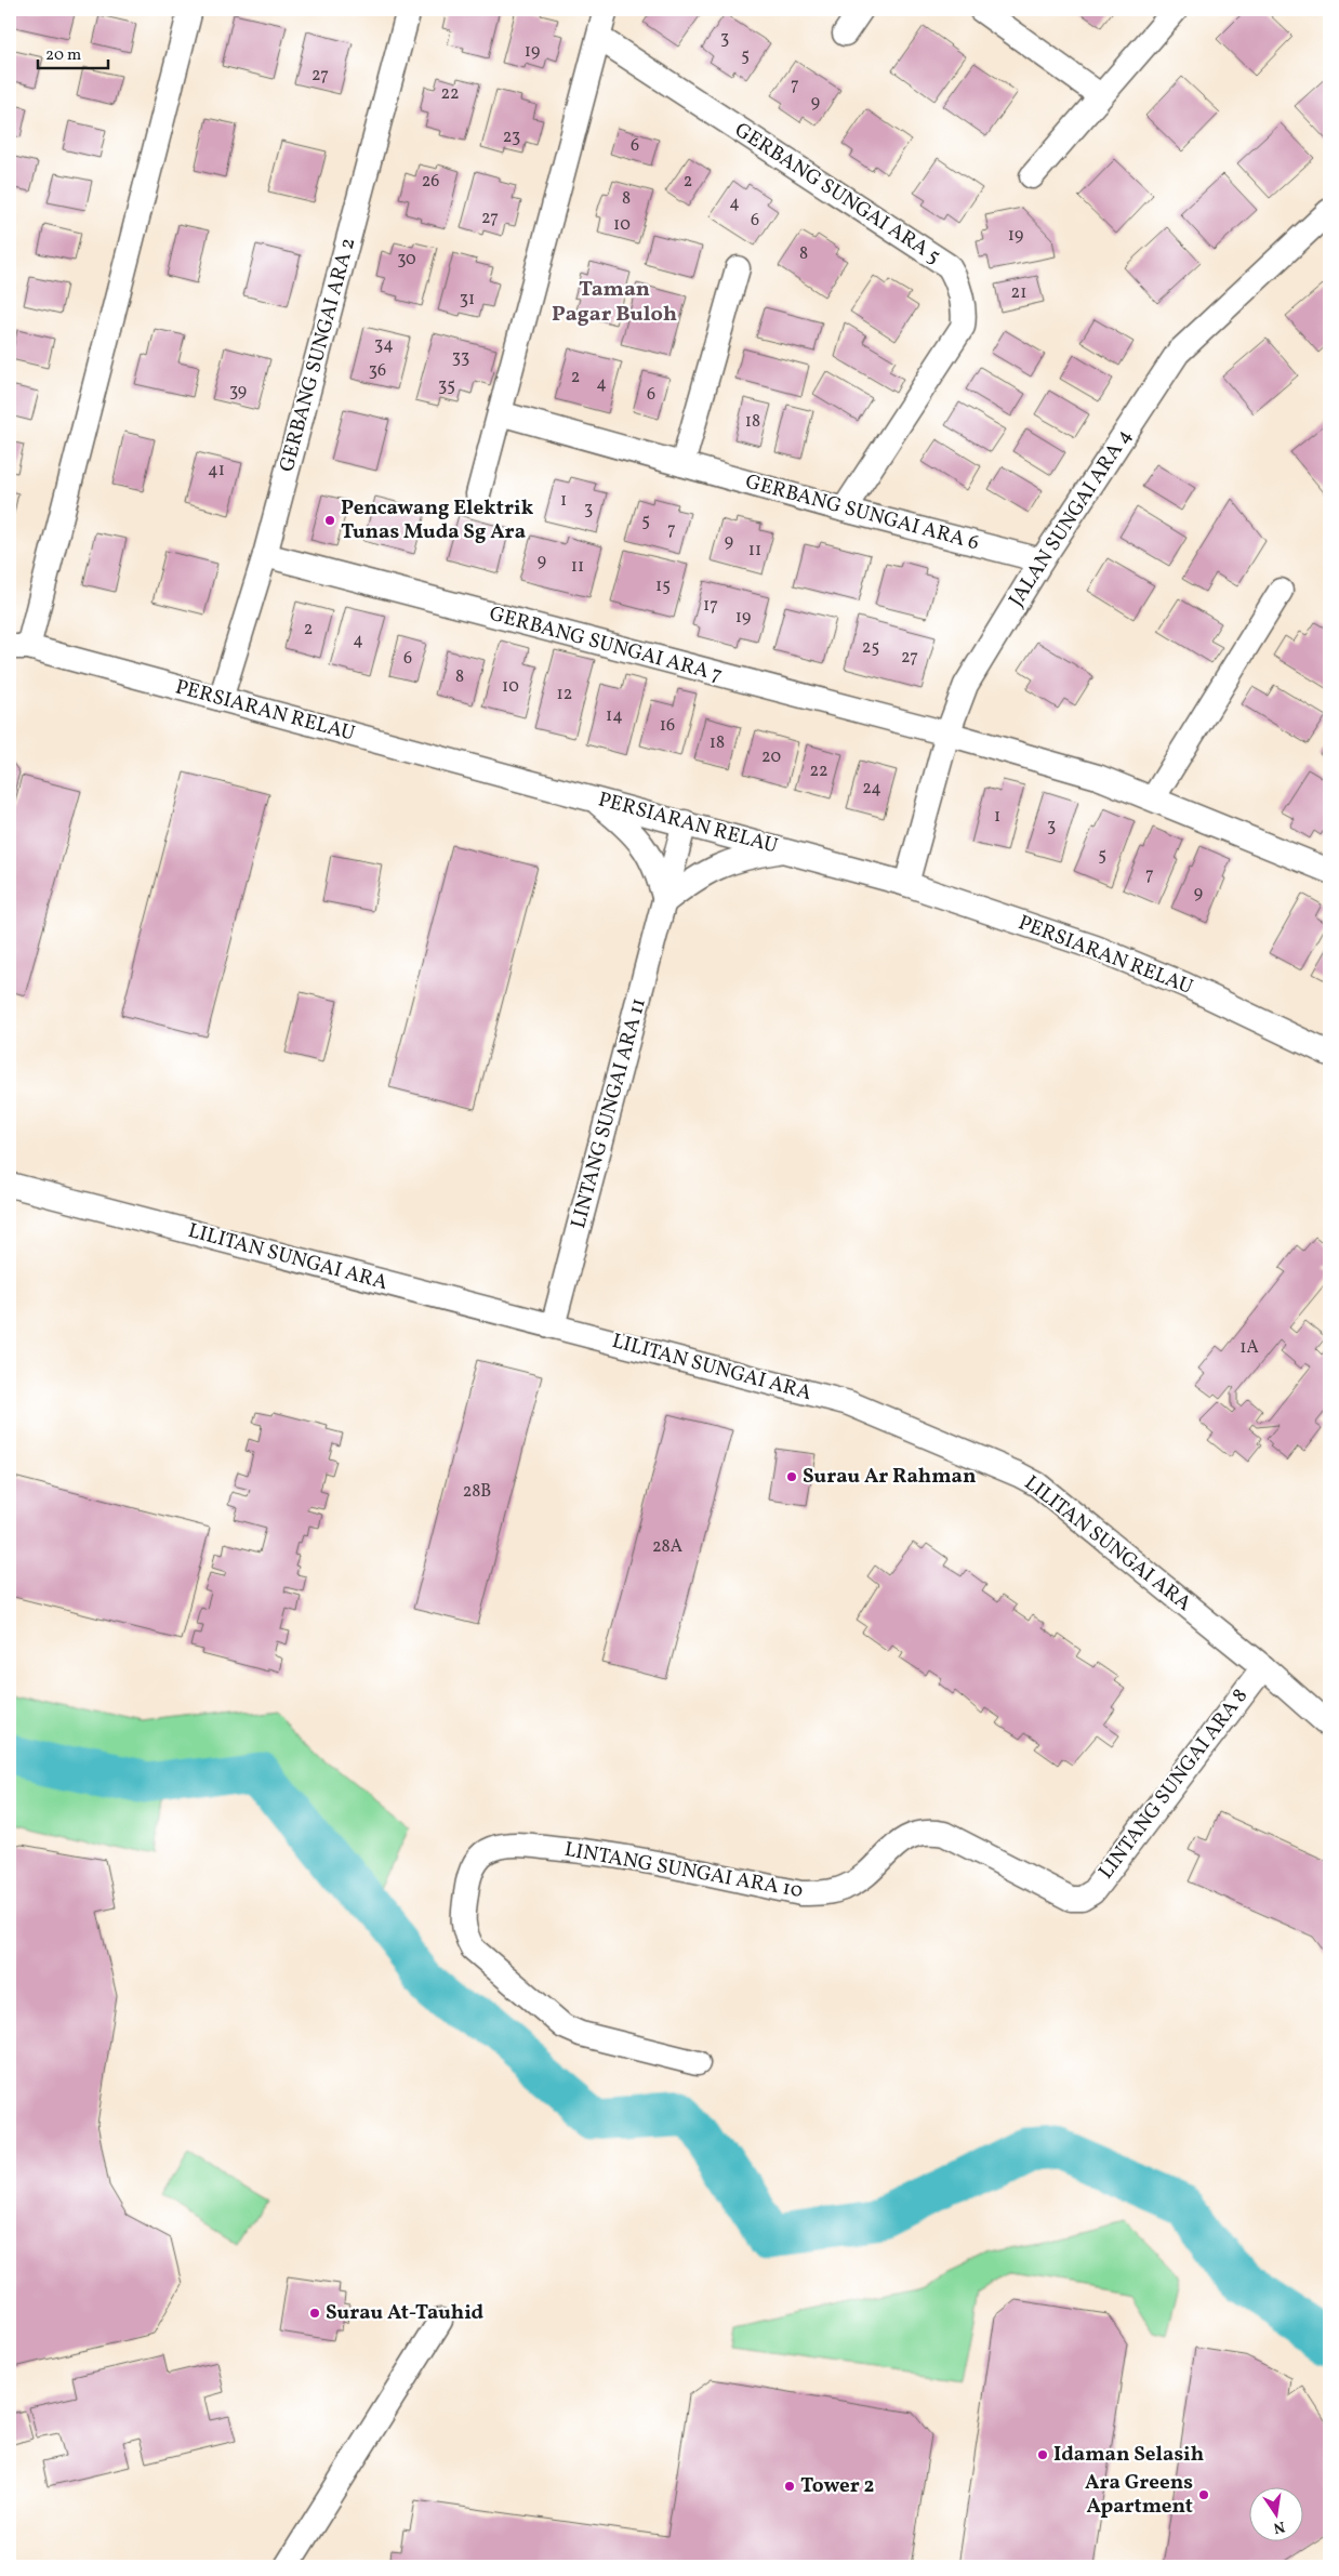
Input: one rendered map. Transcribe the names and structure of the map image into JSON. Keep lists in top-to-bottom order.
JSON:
{
  "streets": {
    "street": [
      "GERBANG SUNGAI ARA 5",
      "GERBANG SUNGAI ARA 2",
      "GERBANG SUNGAI ARA 6",
      "JALAN SUNGAI ARA 4",
      "GERBANG SUNGAI ARA 7",
      "PERSIARAN RELAU",
      "LINTANG SUNGAI ARA 11",
      "LILITAN SUNGAI ARA",
      "LINTANG SUNGAI ARA 8",
      "LINTANG SUNGAI ARA 10"
    ]
  },
  "crossings": [
    ["GERBANG SUNGAI ARA 5", "GERBANG SUNGAI ARA 6"],
    ["GERBANG SUNGAI ARA 2", "GERBANG SUNGAI ARA 7"],
    ["GERBANG SUNGAI ARA 2", "PERSIARAN RELAU"],
    ["GERBANG SUNGAI ARA 6", "JALAN SUNGAI ARA 4"],
    ["JALAN SUNGAI ARA 4", "GERBANG SUNGAI ARA 7"],
    ["JALAN SUNGAI ARA 4", "PERSIARAN RELAU"],
    ["PERSIARAN RELAU", "LINTANG SUNGAI ARA 11"],
    ["LINTANG SUNGAI ARA 11", "LILITAN SUNGAI ARA"],
    ["LILITAN SUNGAI ARA", "LINTANG SUNGAI ARA 8"],
    ["LINTANG SUNGAI ARA 8", "LINTANG SUNGAI ARA 10"]
  ],
  "districts": ["Taman Pagar Buloh"],
  "places": [
    "Pencawang Elektrik Tunas Muda Sg Ara",
    "Surau Ar Rahman",
    "Surau At-Tauhid",
    "Idaman Selasih",
    "Tower 2",
    "Ara Greens Apartment"
  ],
  "house_numbers": [
    "3",
    "19",
    "5",
    "27",
    "7",
    "22",
    "9",
    "23",
    "6",
    "26",
    "2",
    "8",
    "4",
    "27",
    "6",
    "10",
    "19",
    "8",
    "30",
    "21",
    "31",
    "34",
    "33",
    "36",
    "2",
    "4",
    "35",
    "39",
    "6",
    "18",
    "41",
    "1",
    "3",
    "5",
    "7",
    "9",
    "11",
    "9",
    "11",
    "15",
    "17",
    "19",
    "2",
    "4",
    "25",
    "27",
    "6",
    "8",
    "10",
    "12",
    "14",
    "16",
    "18",
    "20",
    "22",
    "24",
    "1",
    "3",
    "5",
    "7",
    "9",
    "1A",
    "28B",
    "28A"
  ],
  "scale_bar": "20 m",
  "north": "bottom"
}
